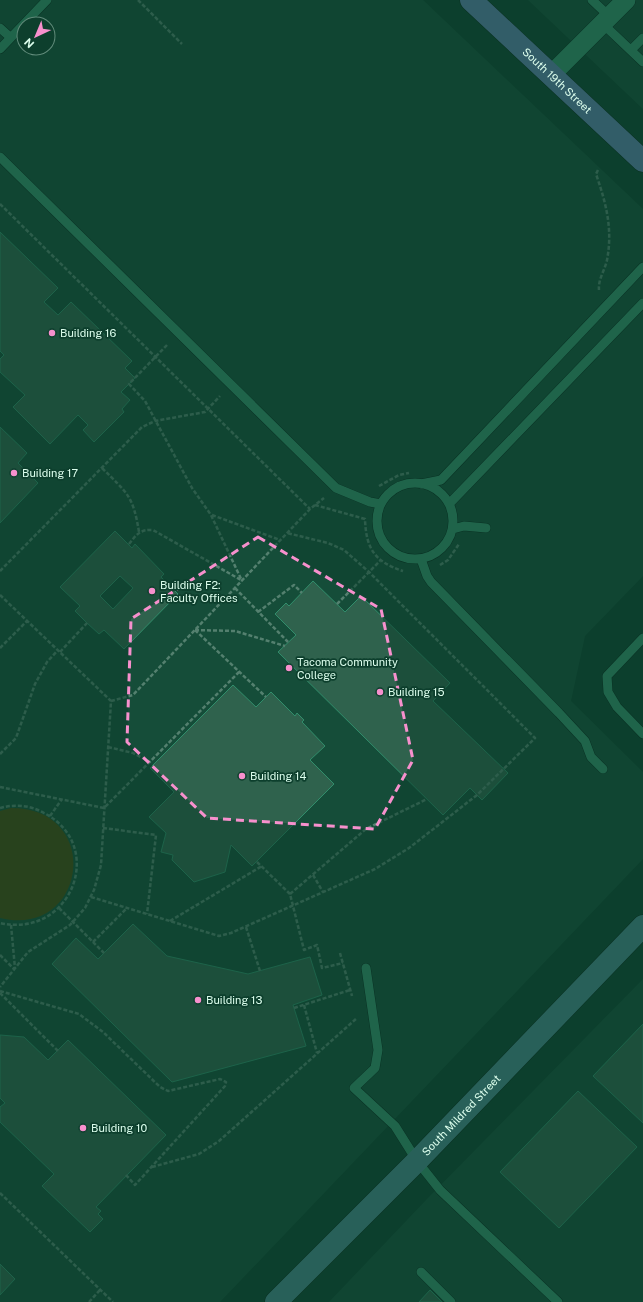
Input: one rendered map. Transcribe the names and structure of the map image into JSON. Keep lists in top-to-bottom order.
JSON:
{
  "streets": {
    "main road": ["South 19th Street", "South Mildred Street"]
  },
  "places": [
    "Building 16",
    "Building 17",
    "Building F2: Faculty Offices",
    "Tacoma Community College",
    "Building 15",
    "Building 14",
    "Building 13",
    "Building 10"
  ],
  "north": "bottom left"
}
